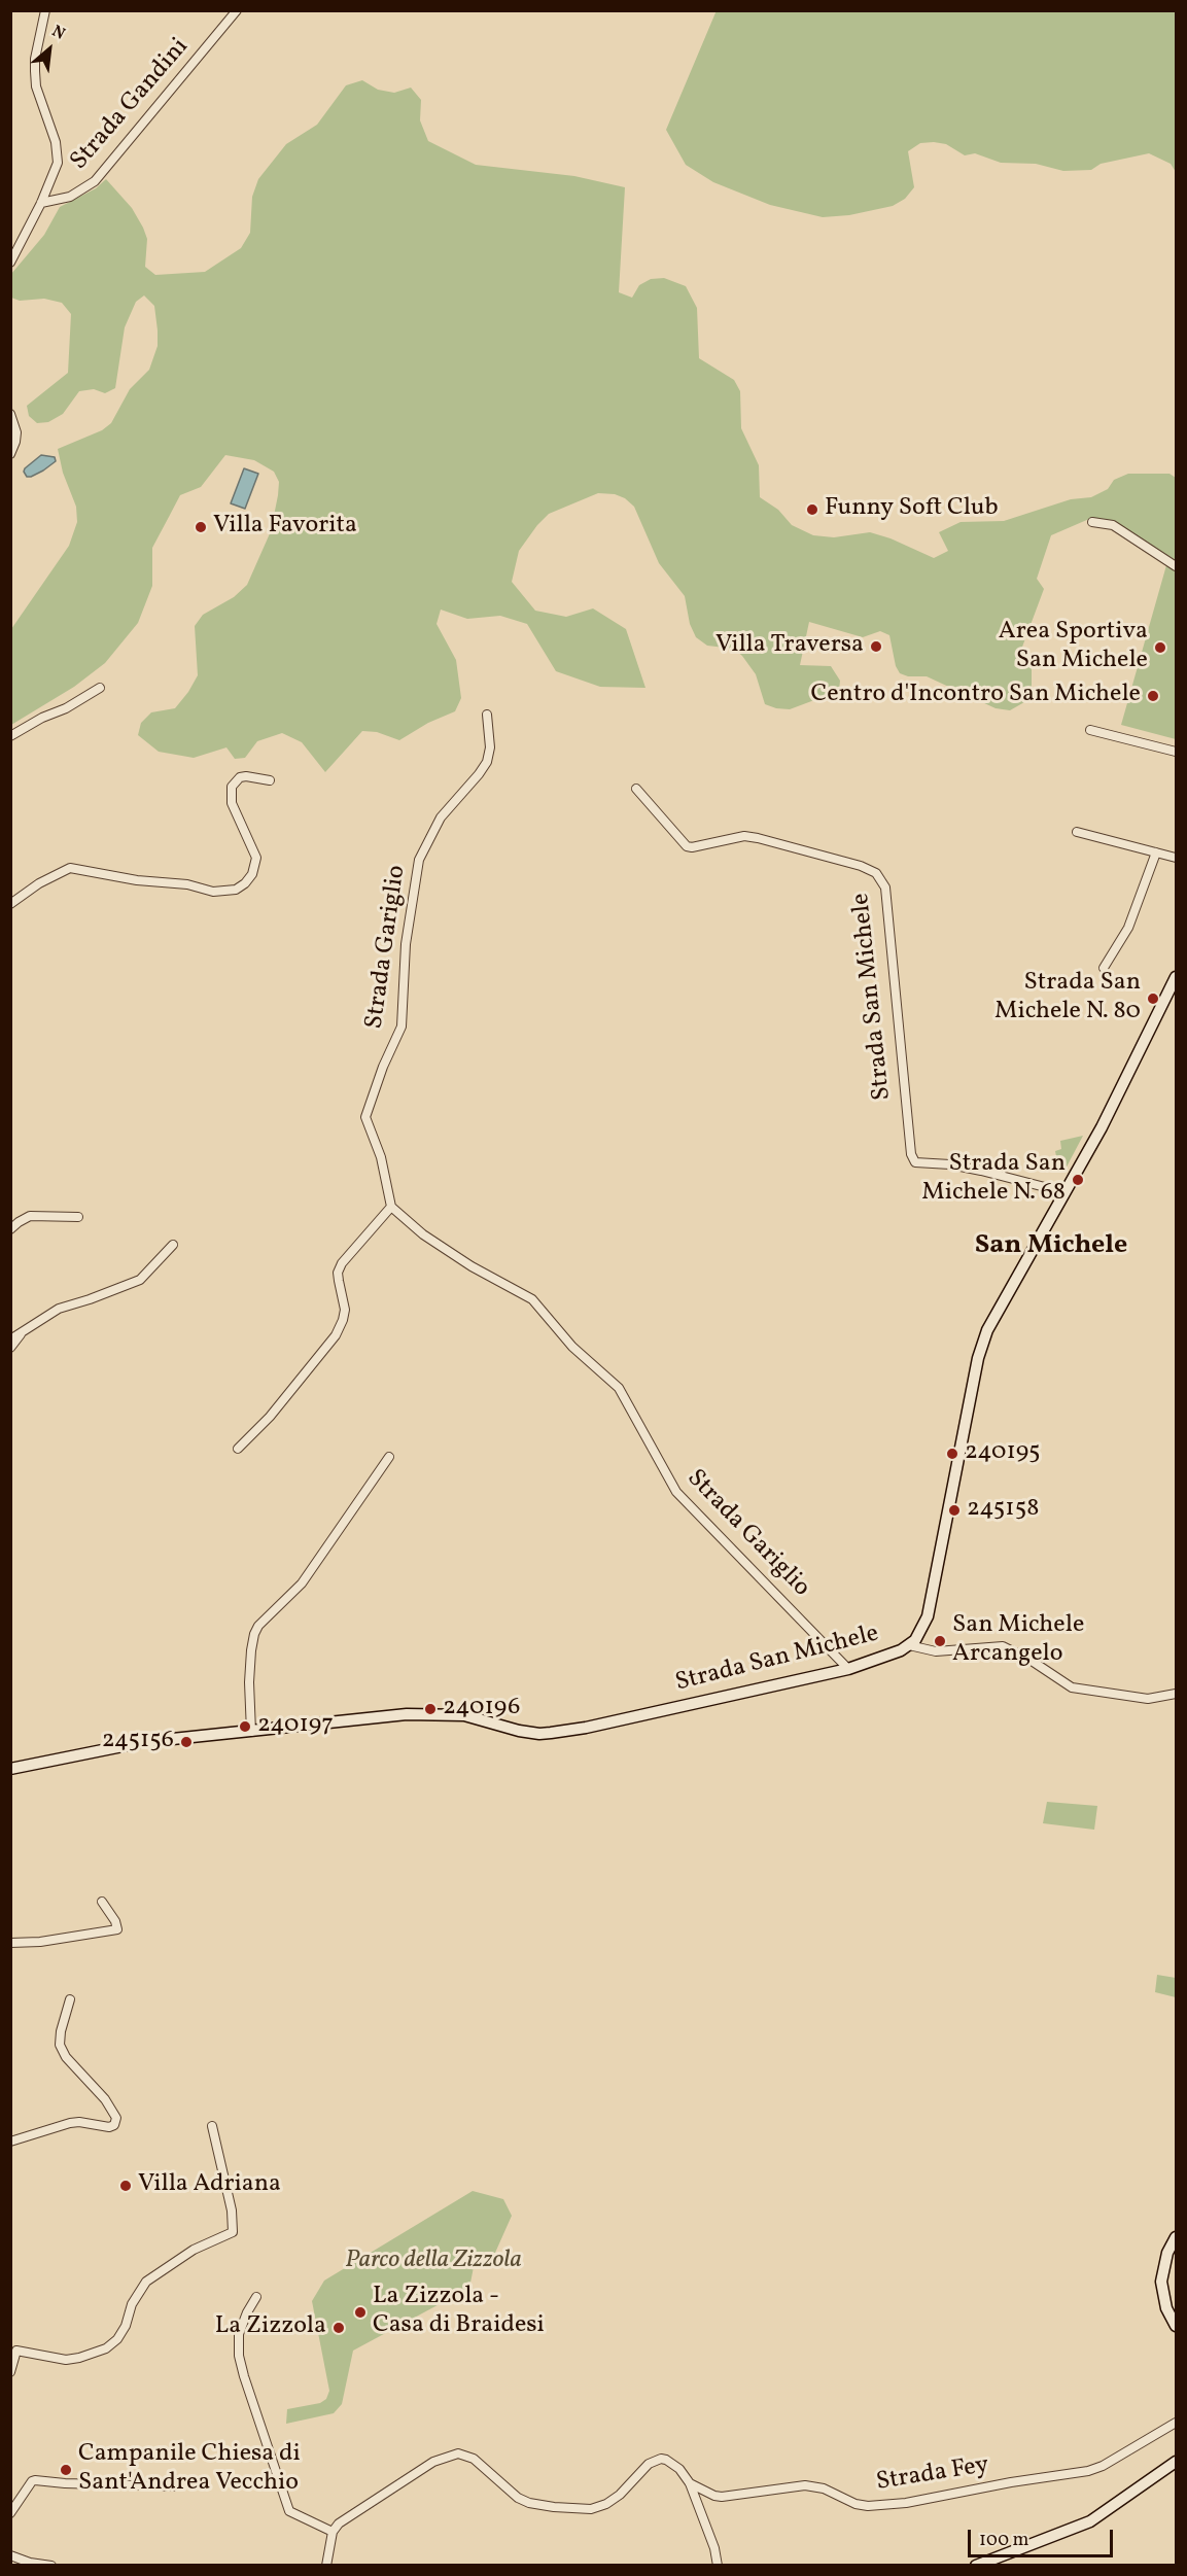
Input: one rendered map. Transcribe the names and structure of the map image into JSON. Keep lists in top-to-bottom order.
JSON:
{
  "streets": {
    "street": [
      "Strada Gandini",
      "Strada Gariglio",
      "Strada San Michele",
      "Strada Fey"
    ]
  },
  "crossings": [
    ["Strada Gariglio", "Strada San Michele"]
  ],
  "districts": ["San Michele"],
  "parks": ["Parco della Zizzola"],
  "places": [
    "Funny Soft Club",
    "Villa Favorita",
    "Villa Traversa",
    "Area Sportiva San Michele",
    "Centro d'Incontro San Michele",
    "Strada San Michele N. 80",
    "Strada San Michele N. 68",
    "240195",
    "245158",
    "San Michele Arcangelo",
    "240196",
    "240197",
    "245156",
    "Villa Adriana",
    "La Zizzola - Casa di Braidesi",
    "La Zizzola",
    "Campanile Chiesa di Sant'Andrea Vecchio"
  ],
  "scale_bar": "100 m",
  "north": "top right"
}
